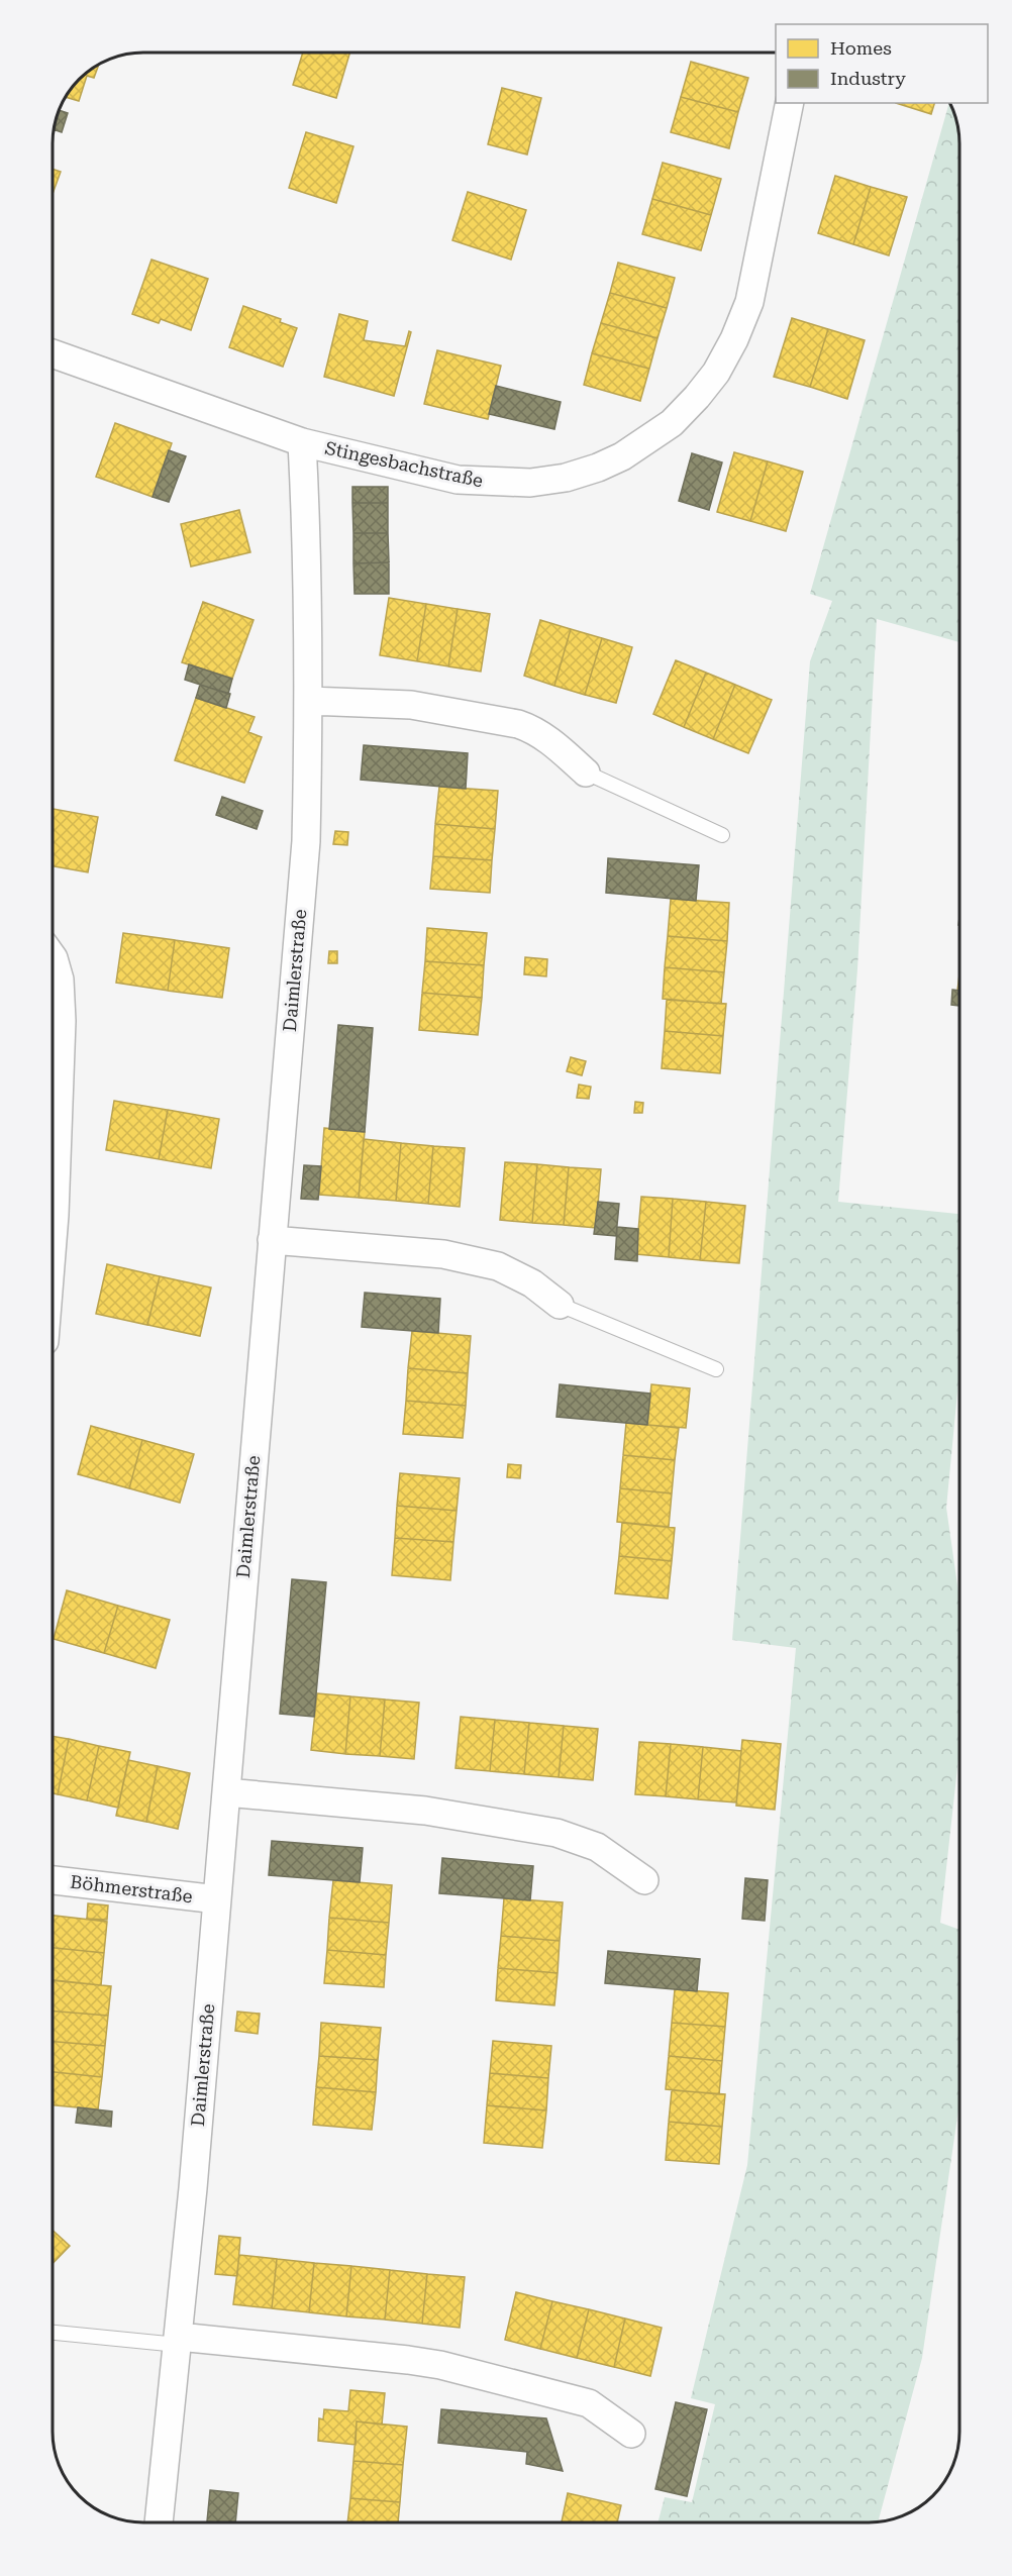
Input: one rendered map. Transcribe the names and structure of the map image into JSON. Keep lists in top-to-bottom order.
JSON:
{
  "streets": {
    "street": ["Stingesbachstraße", "Daimlerstraße", "Böhmerstraße"]
  },
  "crossings": [
    ["Stingesbachstraße", "Daimlerstraße"],
    ["Daimlerstraße", "Böhmerstraße"]
  ],
  "legend": ["Homes", "Industry"]
}
